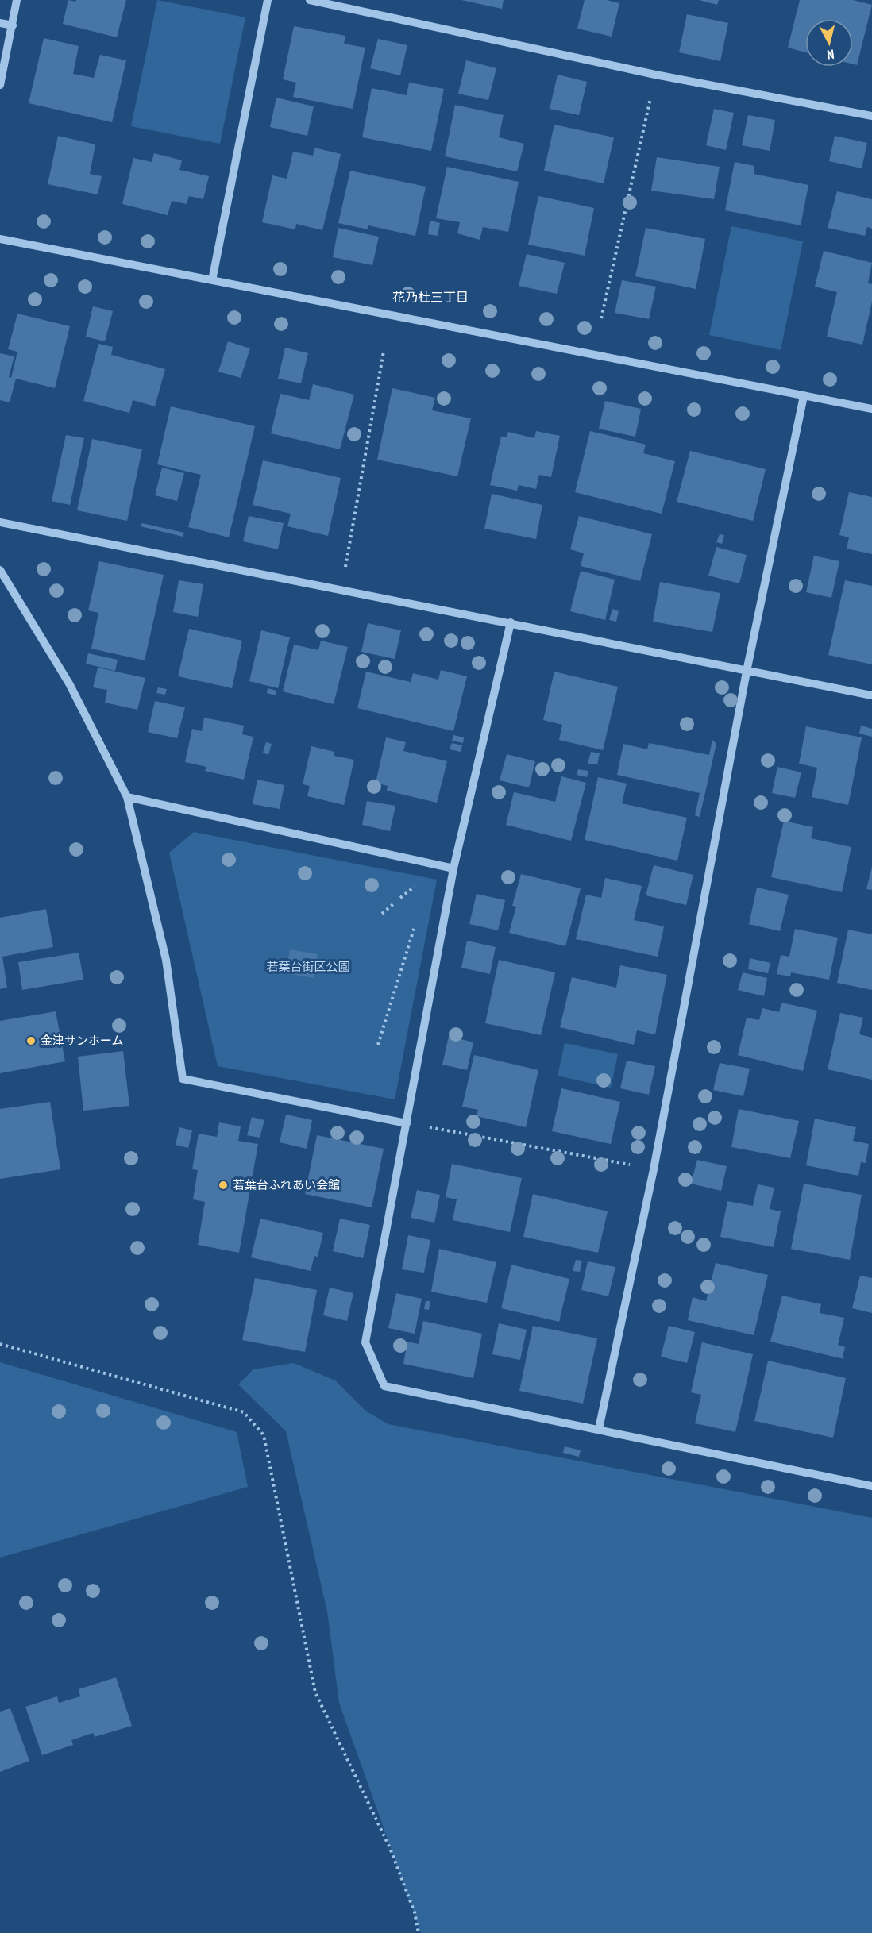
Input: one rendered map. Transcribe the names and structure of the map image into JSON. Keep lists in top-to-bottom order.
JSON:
{
  "districts": ["花乃杜三丁目"],
  "parks": ["若葉台街区公園"],
  "places": ["金津サンホーム", "若葉台ふれあい会館"],
  "north": "bottom"
}
